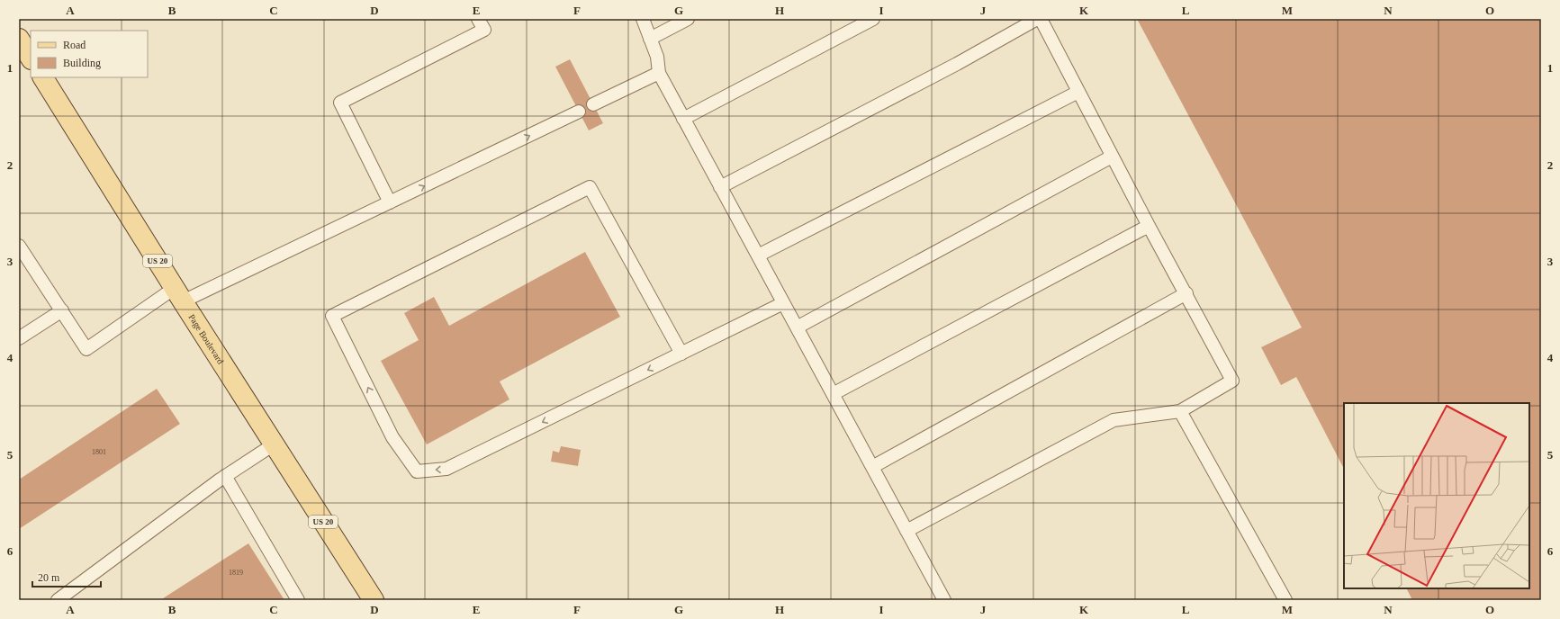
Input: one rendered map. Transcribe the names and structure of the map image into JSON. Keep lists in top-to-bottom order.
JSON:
{
  "streets": {
    "main road": ["US 20", "Page Boulevard"]
  },
  "house_numbers": ["1801", "1819"],
  "legend": ["Road", "Building"],
  "scale_bar": "20 m",
  "grid": {
    "columns": [
      "A",
      "B",
      "C",
      "D",
      "E",
      "F",
      "G",
      "H",
      "I",
      "J",
      "K",
      "L",
      "M",
      "N",
      "O"
    ],
    "rows": [
      "1",
      "2",
      "3",
      "4",
      "5",
      "6"
    ]
  }
}
